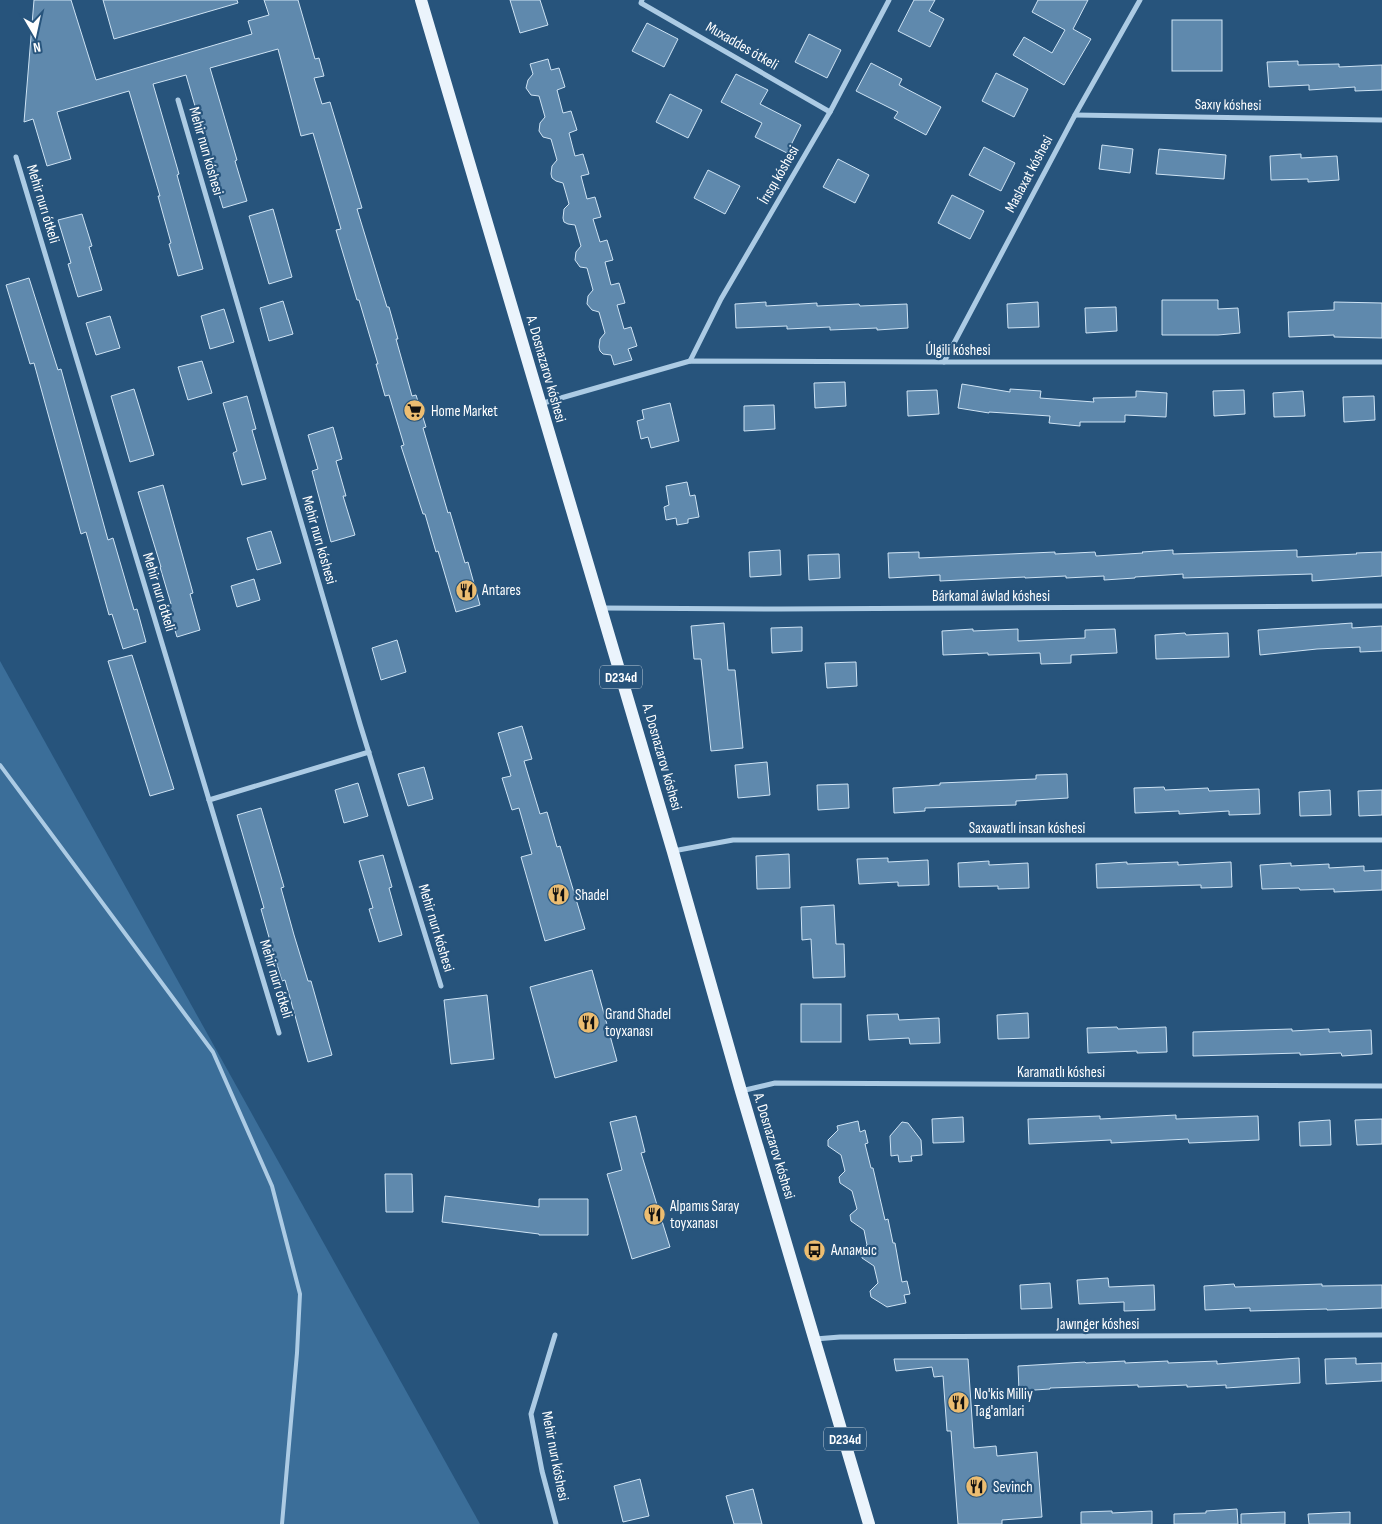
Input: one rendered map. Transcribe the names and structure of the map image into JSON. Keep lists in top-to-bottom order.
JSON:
{
  "streets": {
    "main road": ["A. Dosnazarov kóshesi", "D234d"],
    "street": [
      "Muxaddes ótkeli",
      "Saxıy kóshesi",
      "Mehir nurı kóshesi",
      "Maslaxat kóshesi",
      "Írısqı kóshesi",
      "Mehir nurı ótkeli",
      "Úlgili kóshesi",
      "Bárkamal áwlad kóshesi",
      "Saxawatlı insan kóshesi",
      "Karamatlı kóshesi",
      "Jawınger kóshesi"
    ]
  },
  "crossings": [
    ["Muxaddes ótkeli", "Írısqı kóshesi"],
    ["Saxıy kóshesi", "Maslaxat kóshesi"],
    ["Maslaxat kóshesi", "Úlgili kóshesi"],
    ["Írısqı kóshesi", "Úlgili kóshesi"],
    ["Úlgili kóshesi", "A. Dosnazarov kóshesi"],
    ["A. Dosnazarov kóshesi", "Bárkamal áwlad kóshesi"],
    ["A. Dosnazarov kóshesi", "Saxawatlı insan kóshesi"],
    ["A. Dosnazarov kóshesi", "Karamatlı kóshesi"],
    ["A. Dosnazarov kóshesi", "Jawınger kóshesi"]
  ],
  "places": {
    "supermarket": ["Home Market"],
    "restaurant": [
      "Antares",
      "Shadel",
      "Grand Shadel toyxanası",
      "Alpamıs Saray toyxanası",
      "No'kis Milliy Tag'amlari",
      "Sevinch"
    ],
    "bus stop": ["Алпамыс"]
  },
  "north": "bottom"
}
